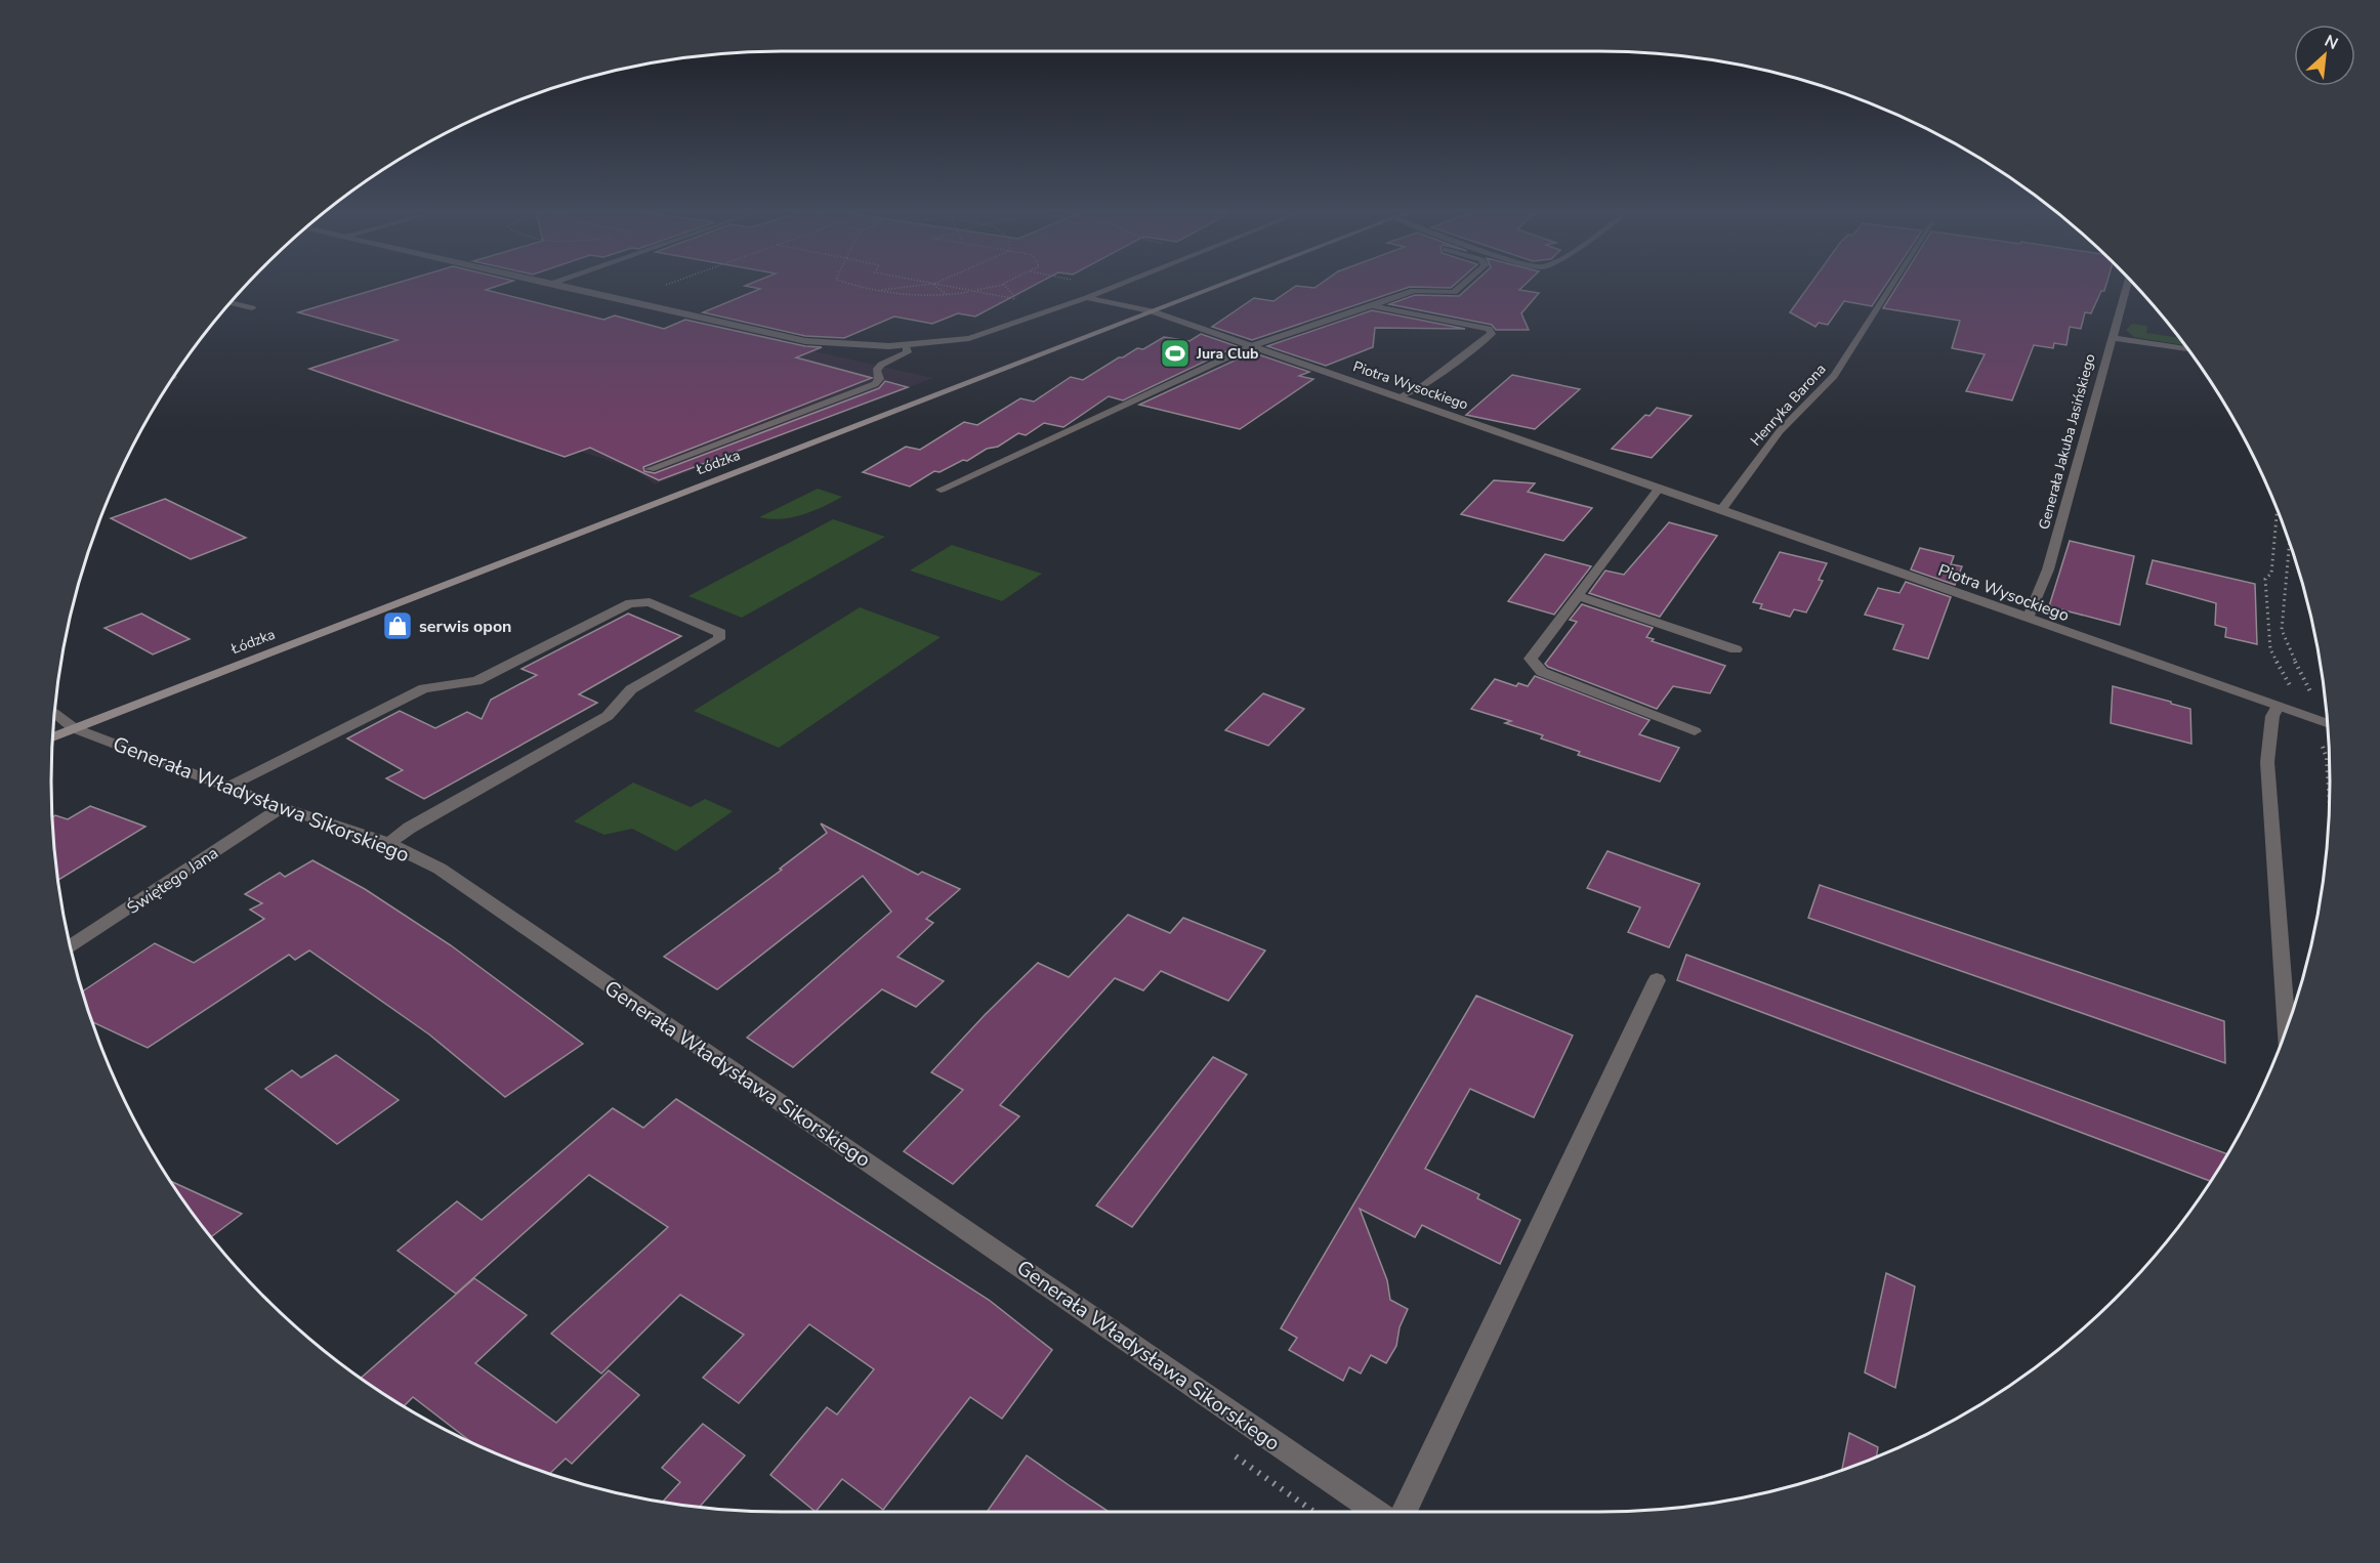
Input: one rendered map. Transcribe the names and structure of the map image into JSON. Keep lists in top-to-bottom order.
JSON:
{
  "streets": {
    "street": [
      "Piotra Wysockiego",
      "Henryka Barona",
      "Generała Jakuba Jasińskiego",
      "Łódzka",
      "Generała Władysława Sikorskiego",
      "Świętego Jana"
    ]
  },
  "crossings": [
    ["Piotra Wysockiego", "Henryka Barona"],
    ["Piotra Wysockiego", "Generała Jakuba Jasińskiego"],
    ["Piotra Wysockiego", "Łódzka"],
    ["Łódzka", "Generała Władysława Sikorskiego"],
    ["Generała Władysława Sikorskiego", "Świętego Jana"]
  ],
  "places": {
    "sports": ["Jura Club"],
    "shop": ["serwis opon"]
  },
  "north": "top right"
}
